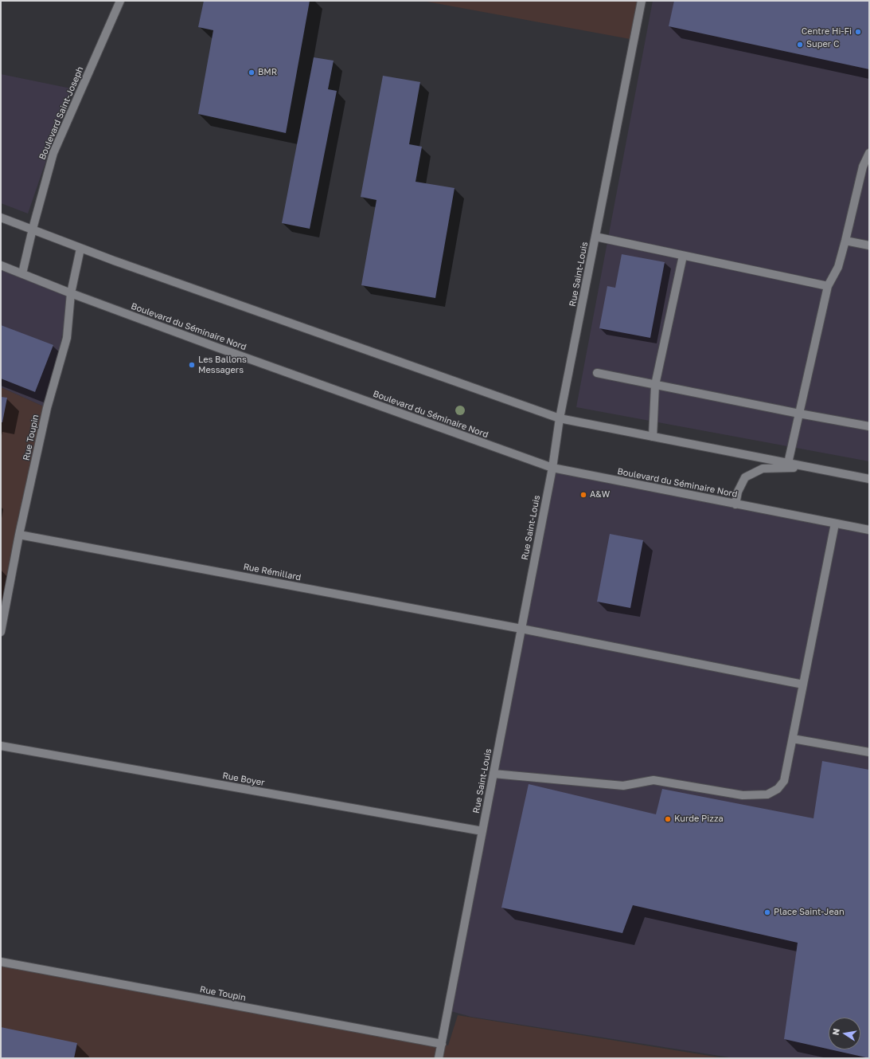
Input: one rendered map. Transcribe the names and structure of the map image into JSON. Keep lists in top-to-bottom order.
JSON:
{
  "streets": {
    "street": [
      "Boulevard Saint-Joseph",
      "Rue Saint-Louis",
      "Boulevard du Séminaire Nord",
      "Rue Toupin",
      "Rue Rémillard",
      "Rue Boyer"
    ]
  },
  "crossings": [
    ["Boulevard Saint-Joseph", "Boulevard du Séminaire Nord"],
    ["Rue Saint-Louis", "Boulevard du Séminaire Nord"],
    ["Rue Saint-Louis", "Rue Toupin"],
    ["Rue Saint-Louis", "Rue Rémillard"],
    ["Rue Saint-Louis", "Rue Boyer"],
    ["Boulevard du Séminaire Nord", "Rue Toupin"],
    ["Rue Toupin", "Rue Rémillard"]
  ],
  "places": [
    "Centre Hi-Fi",
    "Super C",
    "BMR",
    "Les Ballons Messagers",
    "A&W",
    "Kurde Pizza",
    "Place Saint-Jean"
  ],
  "north": "left"
}
